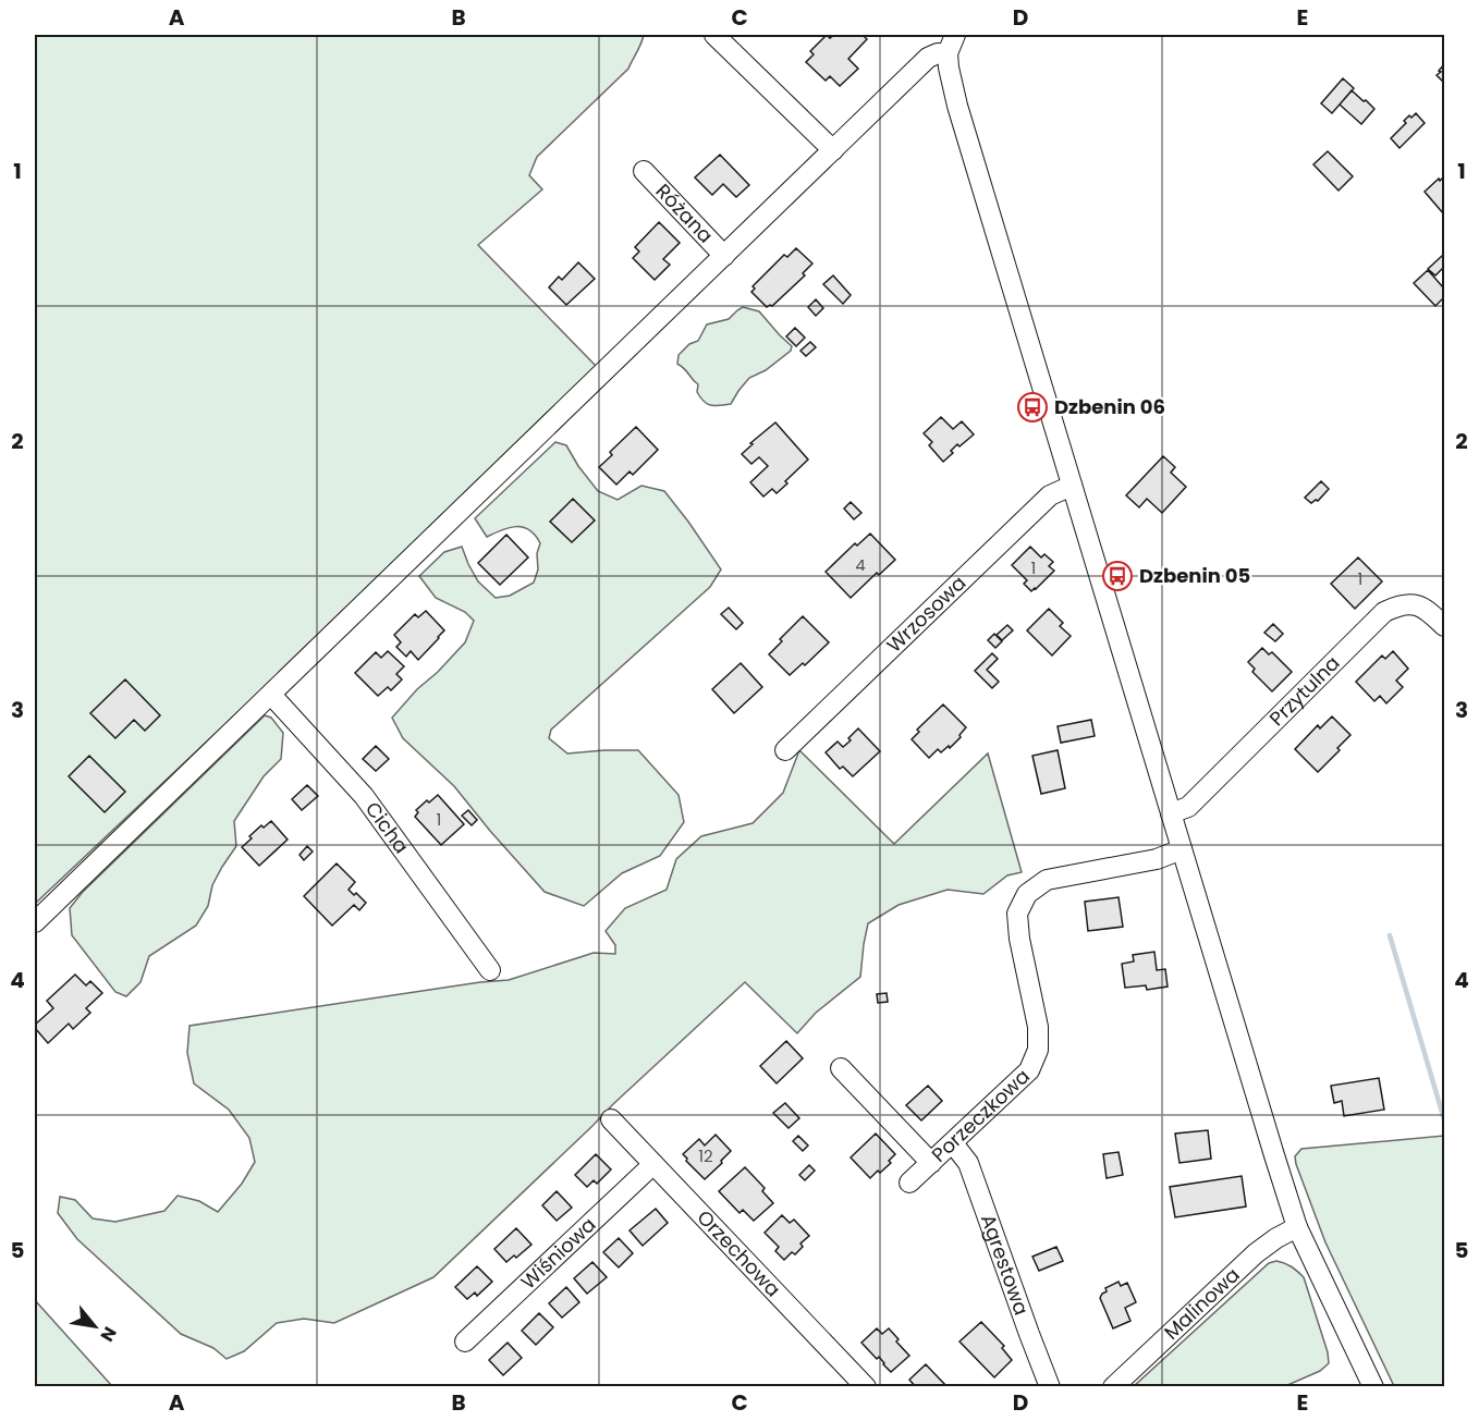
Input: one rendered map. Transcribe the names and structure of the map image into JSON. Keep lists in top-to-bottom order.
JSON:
{
  "streets": {
    "street": [
      "Różana",
      "Wrzosowa",
      "Przytulna",
      "Cicha",
      "Porzeczkowa",
      "Wiśniowa",
      "Orzechowa",
      "Agrestowa",
      "Malinowa"
    ]
  },
  "crossings": [
    ["Porzeczkowa", "Agrestowa"],
    ["Wiśniowa", "Orzechowa"]
  ],
  "places": {
    "bus stop": ["Dzbenin 06", "Dzbenin 05"]
  },
  "house_numbers": [
    "4",
    "1",
    "1",
    "1",
    "12"
  ],
  "north": "bottom right",
  "grid": {
    "columns": [
      "A",
      "B",
      "C",
      "D",
      "E"
    ],
    "rows": [
      "1",
      "2",
      "3",
      "4",
      "5"
    ]
  }
}
